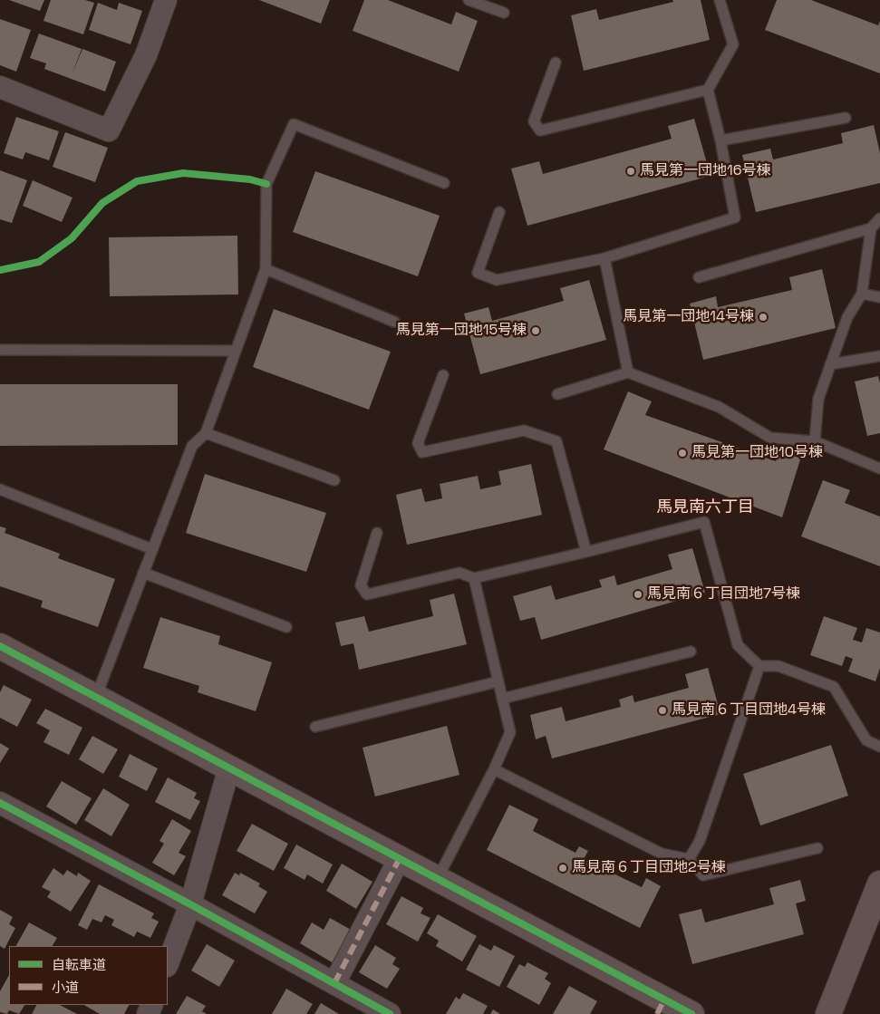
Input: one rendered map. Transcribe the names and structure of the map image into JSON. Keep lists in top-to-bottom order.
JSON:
{
  "districts": ["馬見南六丁目"],
  "places": [
    "馬見第一団地16号棟",
    "馬見第一団地14号棟",
    "馬見第一団地15号棟",
    "馬見第一団地10号棟",
    "馬見南６丁目団地7号棟",
    "馬見南６丁目団地4号棟",
    "馬見南６丁目団地2号棟"
  ],
  "legend": ["自転車道", "小道"]
}
